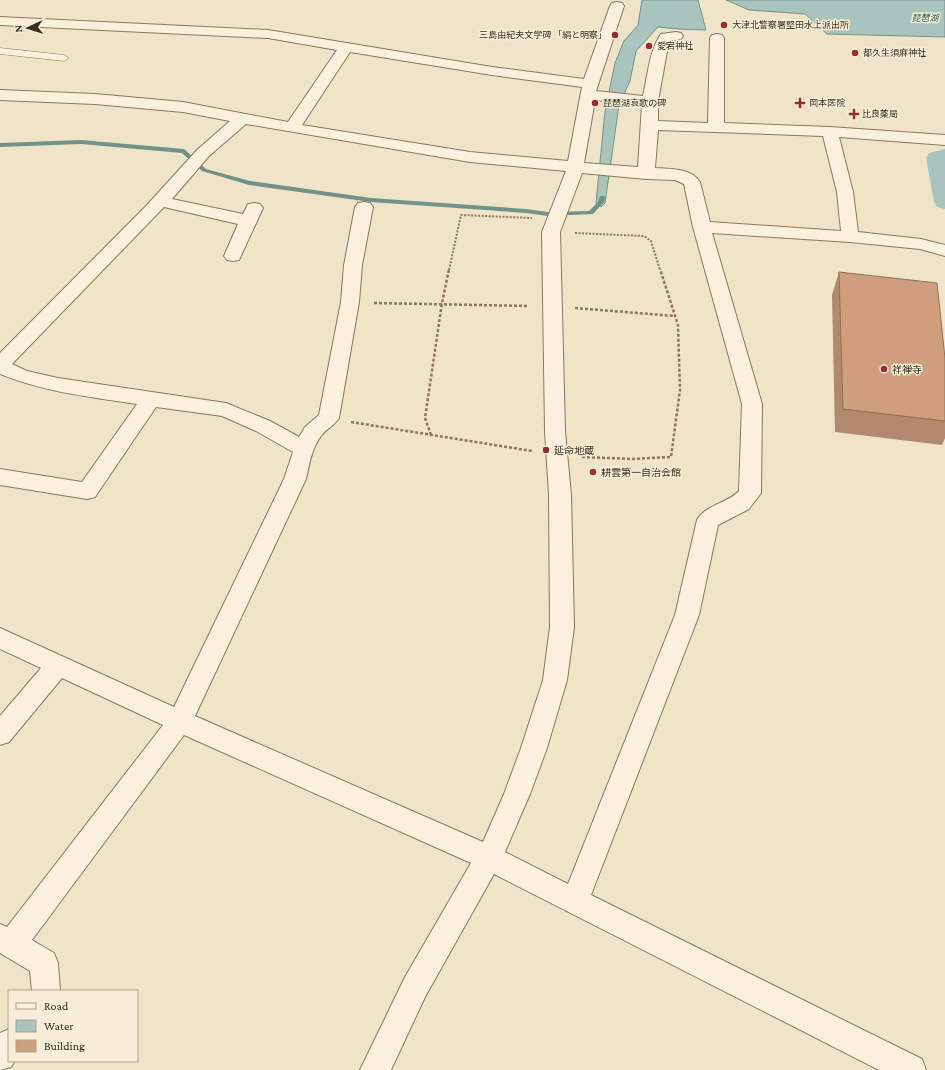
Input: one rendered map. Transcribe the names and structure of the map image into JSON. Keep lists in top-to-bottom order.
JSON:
{
  "water": ["琵琶湖"],
  "places": {
    "other": [
      "大津北警察署堅田水上派出所",
      "三島由紀夫文学碑 「絹と明察」",
      "愛宕神社",
      "都久生須麻神社",
      "琵琶湖哀歌の碑",
      "祥禅寺",
      "延命地蔵",
      "耕雲第一自治会館"
    ],
    "health": ["岡本医院", "比良薬局"]
  },
  "legend": ["Road", "Water", "Building"],
  "north": "left"
}
